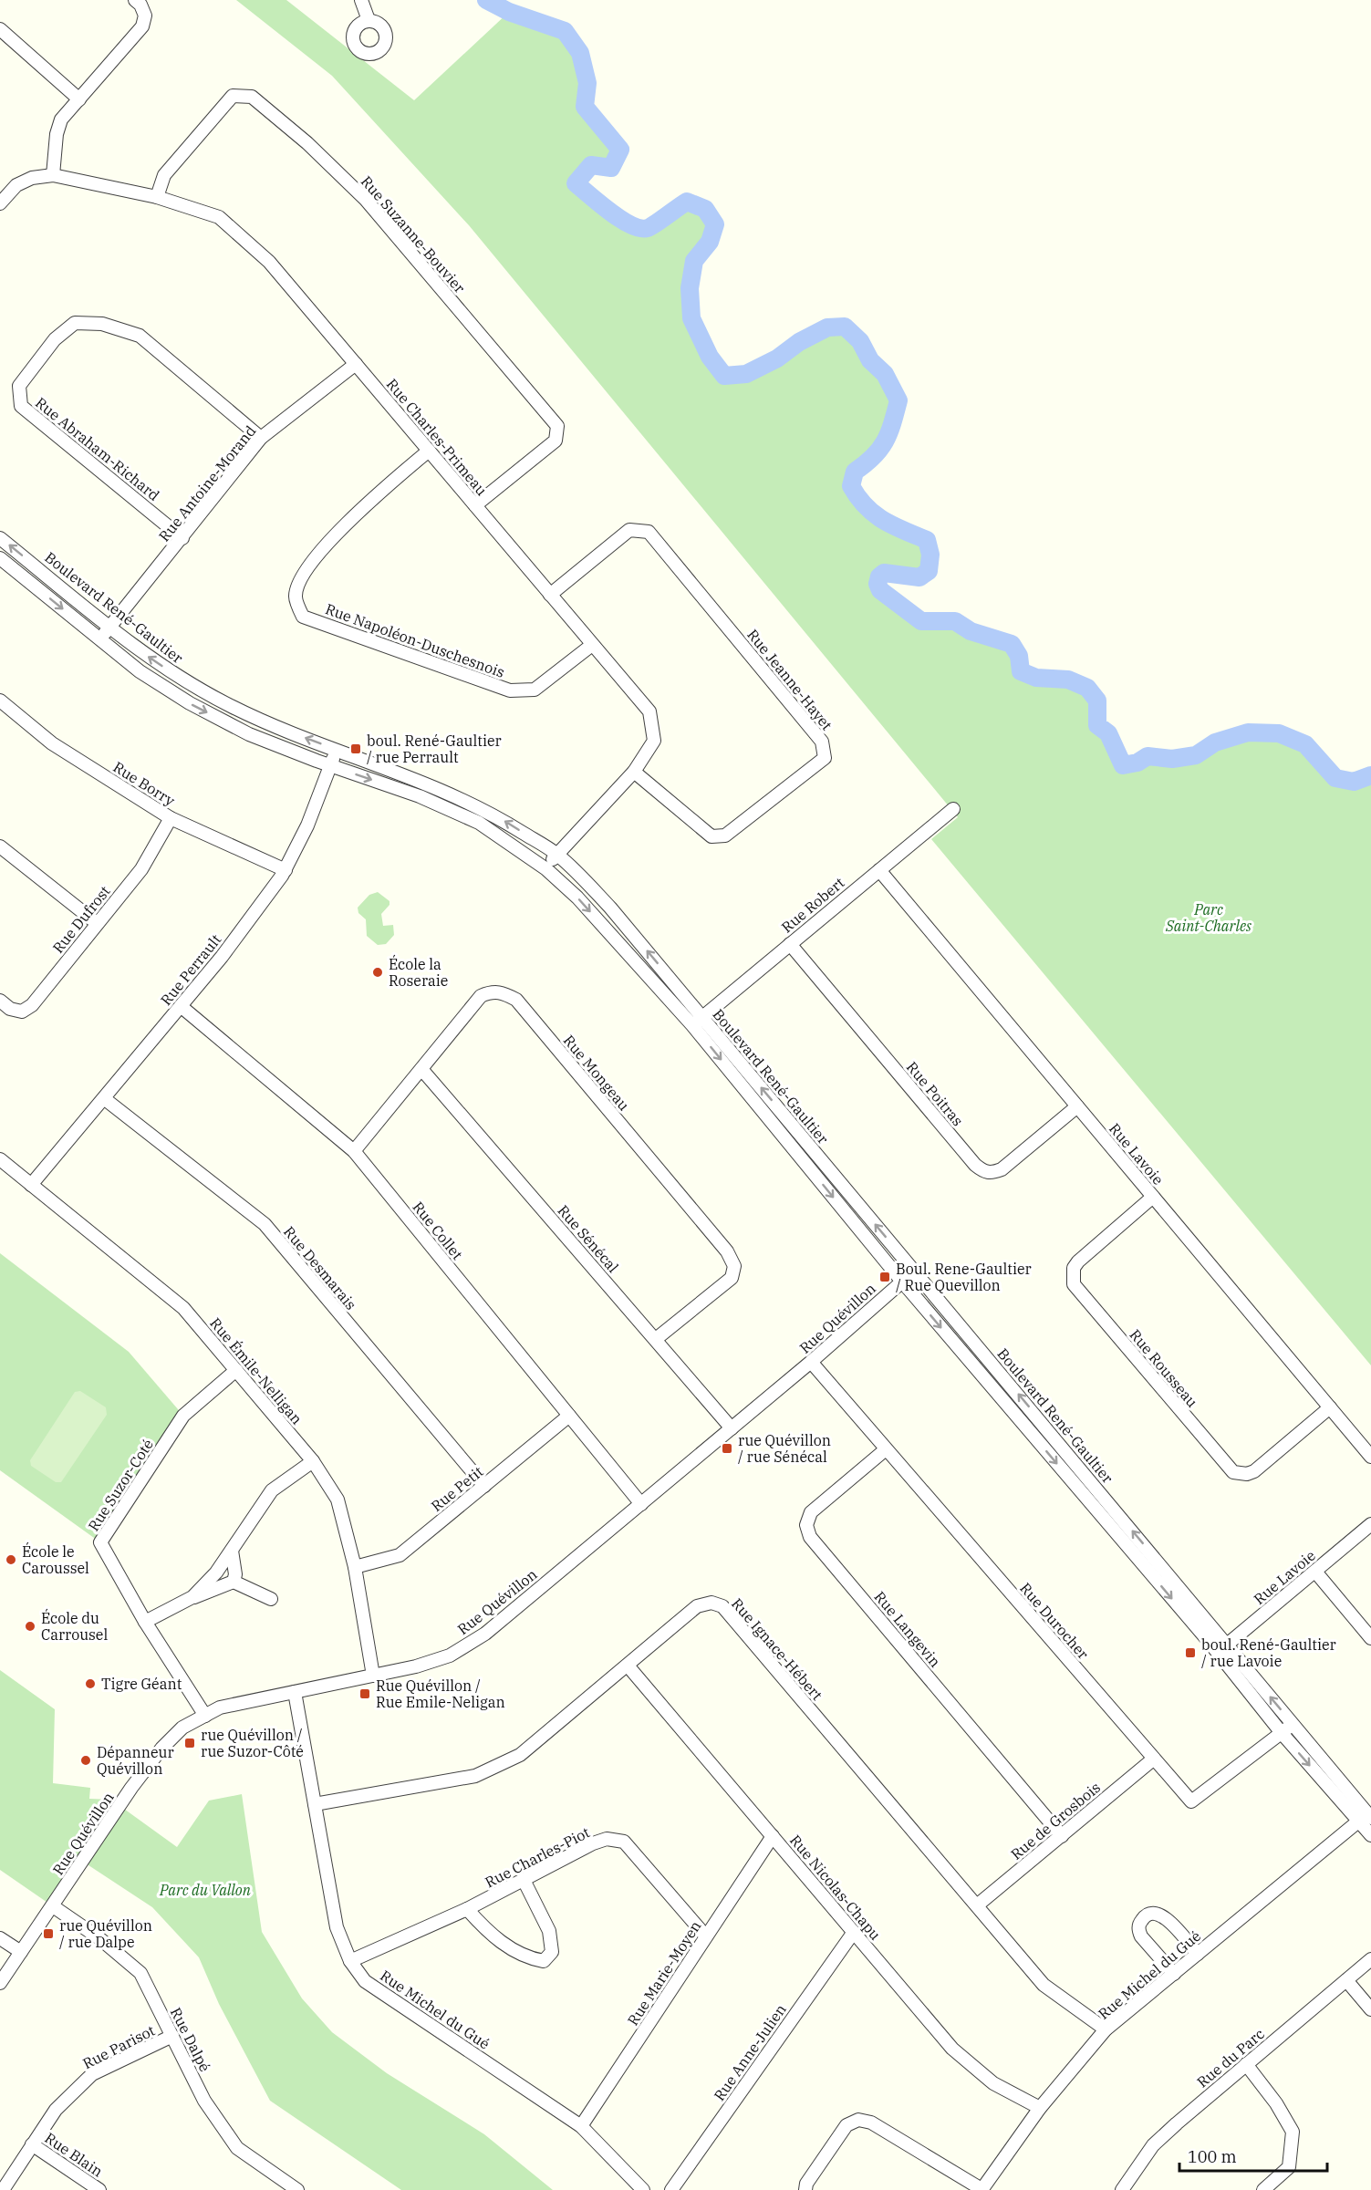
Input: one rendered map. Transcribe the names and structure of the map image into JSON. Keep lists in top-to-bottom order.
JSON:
{
  "streets": {
    "street": [
      "Rue Suzanne-Bouvier",
      "Rue Charles-Primeau",
      "Rue Abraham-Richard",
      "Rue Antoine-Morand",
      "Boulevard René-Gaultier",
      "Rue Napoléon-Duschesnois",
      "Rue Jeanne-Hayet",
      "Rue Borry",
      "Rue Robert",
      "Rue Dufrost",
      "Rue Perrault",
      "Rue Mongeau",
      "Rue Poitras",
      "Rue Lavoie",
      "Rue Collet",
      "Rue Sénécal",
      "Rue Desmarais",
      "Rue Quévillon",
      "Rue Rousseau",
      "Rue Émile-Nelligan",
      "Rue Suzor-Coté",
      "Rue Petit",
      "Rue Durocher",
      "Rue Langevin",
      "Rue Ignace-Hébert",
      "Rue de Grosbois",
      "Rue Charles-Piot",
      "Rue Nicolas-Chapu",
      "Rue Marie-Moyen",
      "Rue Michel du Gué",
      "Rue Dalpé",
      "Rue Parisot",
      "Rue Anne-Julien",
      "Rue du Parc",
      "Rue Blain"
    ]
  },
  "crossings": [
    ["Rue Suzanne-Bouvier", "Rue Charles-Primeau"],
    ["Rue Charles-Primeau", "Rue Antoine-Morand"],
    ["Rue Charles-Primeau", "Boulevard René-Gaultier"],
    ["Rue Charles-Primeau", "Rue Napoléon-Duschesnois"],
    ["Rue Charles-Primeau", "Rue Jeanne-Hayet"],
    ["Rue Abraham-Richard", "Rue Antoine-Morand"],
    ["Rue Antoine-Morand", "Boulevard René-Gaultier"],
    ["Boulevard René-Gaultier", "Rue Robert"],
    ["Boulevard René-Gaultier", "Rue Perrault"],
    ["Boulevard René-Gaultier", "Rue Lavoie"],
    ["Boulevard René-Gaultier", "Rue Quévillon"],
    ["Boulevard René-Gaultier", "Rue Durocher"],
    ["Boulevard René-Gaultier", "Rue Michel du Gué"],
    ["Rue Borry", "Rue Dufrost"],
    ["Rue Borry", "Rue Perrault"],
    ["Rue Robert", "Rue Poitras"],
    ["Rue Robert", "Rue Lavoie"],
    ["Rue Perrault", "Rue Collet"],
    ["Rue Perrault", "Rue Desmarais"],
    ["Rue Perrault", "Rue Émile-Nelligan"],
    ["Rue Mongeau", "Rue Collet"],
    ["Rue Mongeau", "Rue Sénécal"],
    ["Rue Poitras", "Rue Lavoie"],
    ["Rue Lavoie", "Rue Rousseau"],
    ["Rue Collet", "Rue Quévillon"],
    ["Rue Collet", "Rue Petit"],
    ["Rue Sénécal", "Rue Quévillon"],
    ["Rue Desmarais", "Rue Petit"],
    ["Rue Quévillon", "Rue Émile-Nelligan"],
    ["Rue Quévillon", "Rue Suzor-Coté"],
    ["Rue Quévillon", "Rue Durocher"],
    ["Rue Quévillon", "Rue Michel du Gué"],
    ["Rue Quévillon", "Rue Dalpé"],
    ["Rue Émile-Nelligan", "Rue Suzor-Coté"],
    ["Rue Émile-Nelligan", "Rue Petit"],
    ["Rue Durocher", "Rue Langevin"],
    ["Rue Durocher", "Rue de Grosbois"],
    ["Rue Langevin", "Rue de Grosbois"],
    ["Rue Ignace-Hébert", "Rue de Grosbois"],
    ["Rue Ignace-Hébert", "Rue Nicolas-Chapu"],
    ["Rue Ignace-Hébert", "Rue Michel du Gué"],
    ["Rue Charles-Piot", "Rue Marie-Moyen"],
    ["Rue Charles-Piot", "Rue Michel du Gué"],
    ["Rue Nicolas-Chapu", "Rue Marie-Moyen"],
    ["Rue Nicolas-Chapu", "Rue Michel du Gué"],
    ["Rue Nicolas-Chapu", "Rue Anne-Julien"],
    ["Rue Marie-Moyen", "Rue Michel du Gué"],
    ["Rue Dalpé", "Rue Parisot"],
    ["Rue Parisot", "Rue Blain"]
  ],
  "parks": ["Parc Saint-Charles", "Parc du Vallon"],
  "places": {
    "transit": [
      "boul. René-Gaultier / rue Perrault",
      "Boul. Rene-Gaultier / Rue Quevillon",
      "rue Quévillon / rue Sénécal",
      "boul. René-Gaultier / rue Lavoie",
      "Rue Quévillon / Rue Emile-Neligan",
      "rue Quévillon / rue Suzor-Côté",
      "rue Quévillon / rue Dalpe"
    ],
    "other": [
      "École la Roseraie",
      "École le Caroussel",
      "École du Carrousel",
      "Tigre Géant",
      "Dépanneur Quévillon"
    ]
  },
  "scale_bar": "100 m"
}
